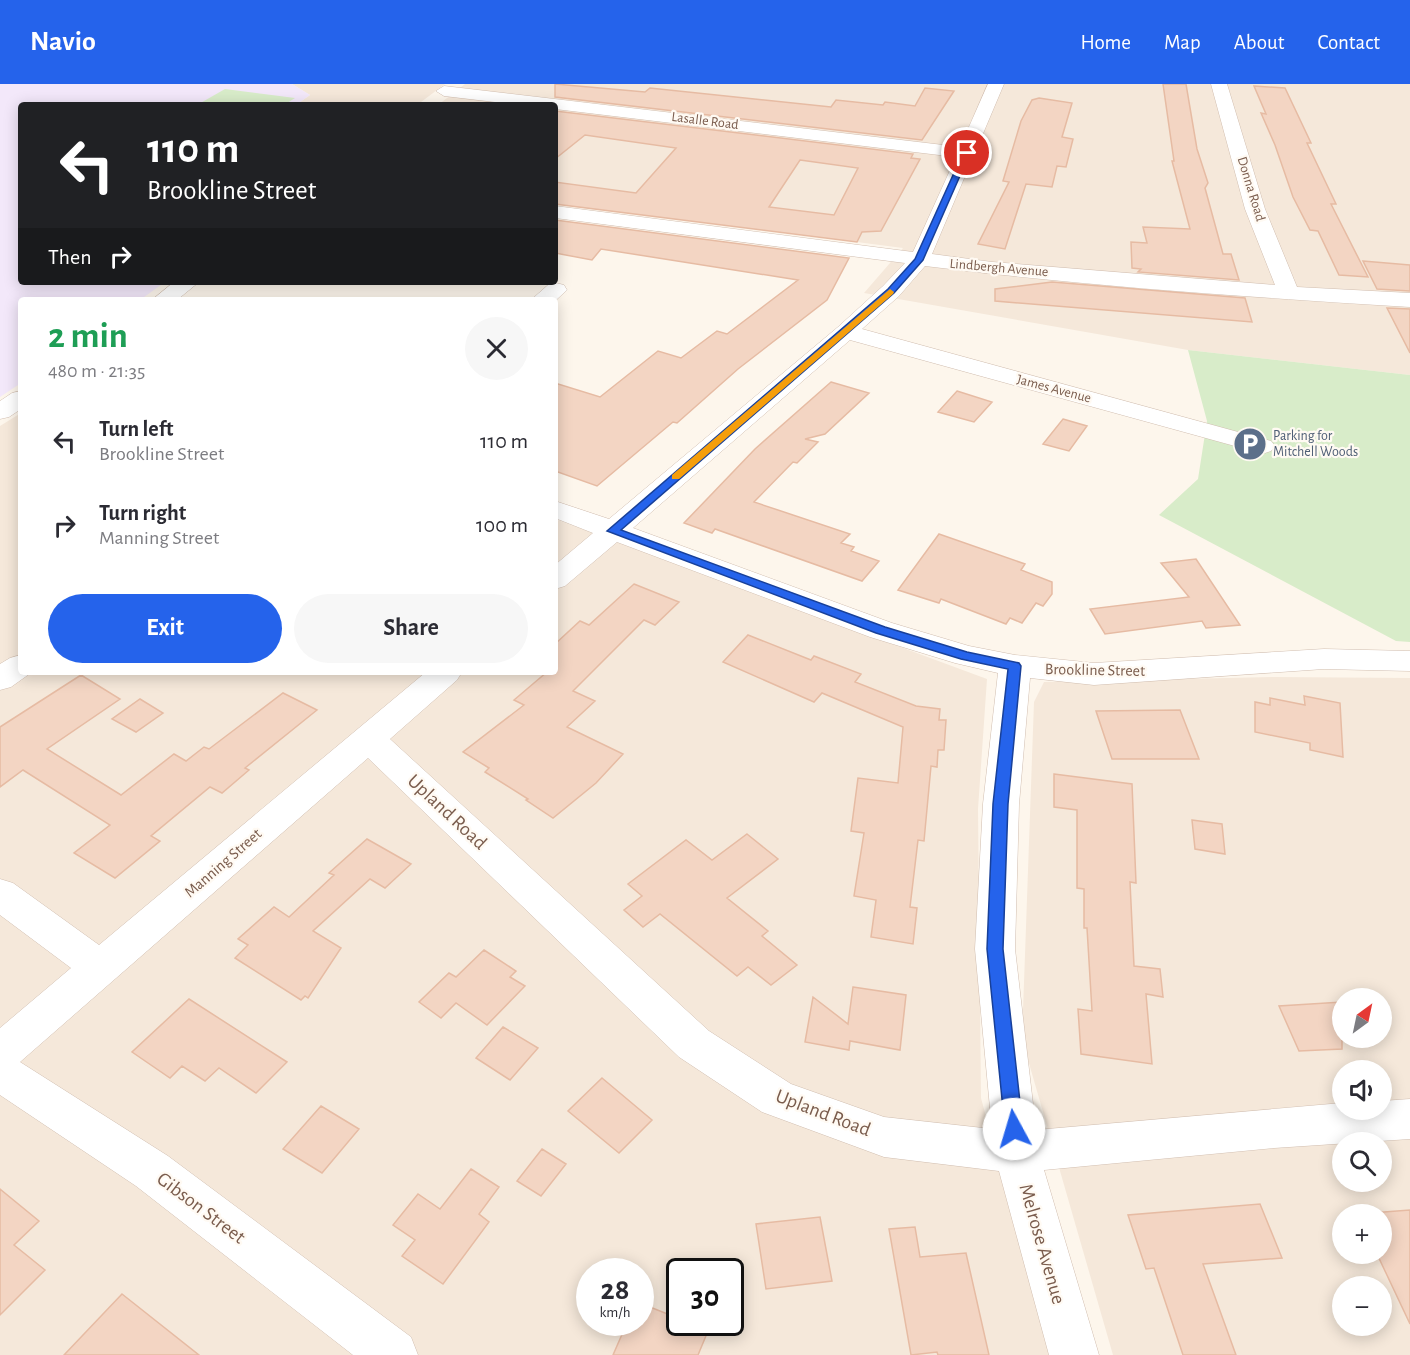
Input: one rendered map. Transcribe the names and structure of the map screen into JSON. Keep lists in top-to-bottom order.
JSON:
{
  "streets": {
    "street": [
      "Lasalle Road",
      "Donna Road",
      "Lindbergh Avenue",
      "James Avenue",
      "Brookline Street",
      "Upland Road",
      "Manning Street",
      "Gibson Street",
      "Melrose Avenue"
    ]
  },
  "crossings": [
    ["Donna Road", "Lindbergh Avenue"],
    ["Brookline Street", "Melrose Avenue"],
    ["Upland Road", "Manning Street"],
    ["Upland Road", "Melrose Avenue"]
  ],
  "places": {
    "parking": ["Parking for Mitchell Woods"]
  },
  "north": "top right",
  "page": {
    "header": "Navio",
    "nav": [
      "Home",
      "Map",
      "About",
      "Contact"
    ],
    "turn": ["110 m", "Brookline Street"],
    "then": "Then",
    "heading": ["2 min", "480 m · 21:35"],
    "list": [
      {
        "name": "Turn left",
        "note": "Brookline Street",
        "value": "110 m"
      },
      {
        "name": "Turn right",
        "note": "Manning Street",
        "value": "100 m"
      }
    ],
    "buttons": ["Exit", "Share"],
    "map_buttons": ["+", "−"],
    "speed": "28 km/h",
    "limit": "30"
  }
}
